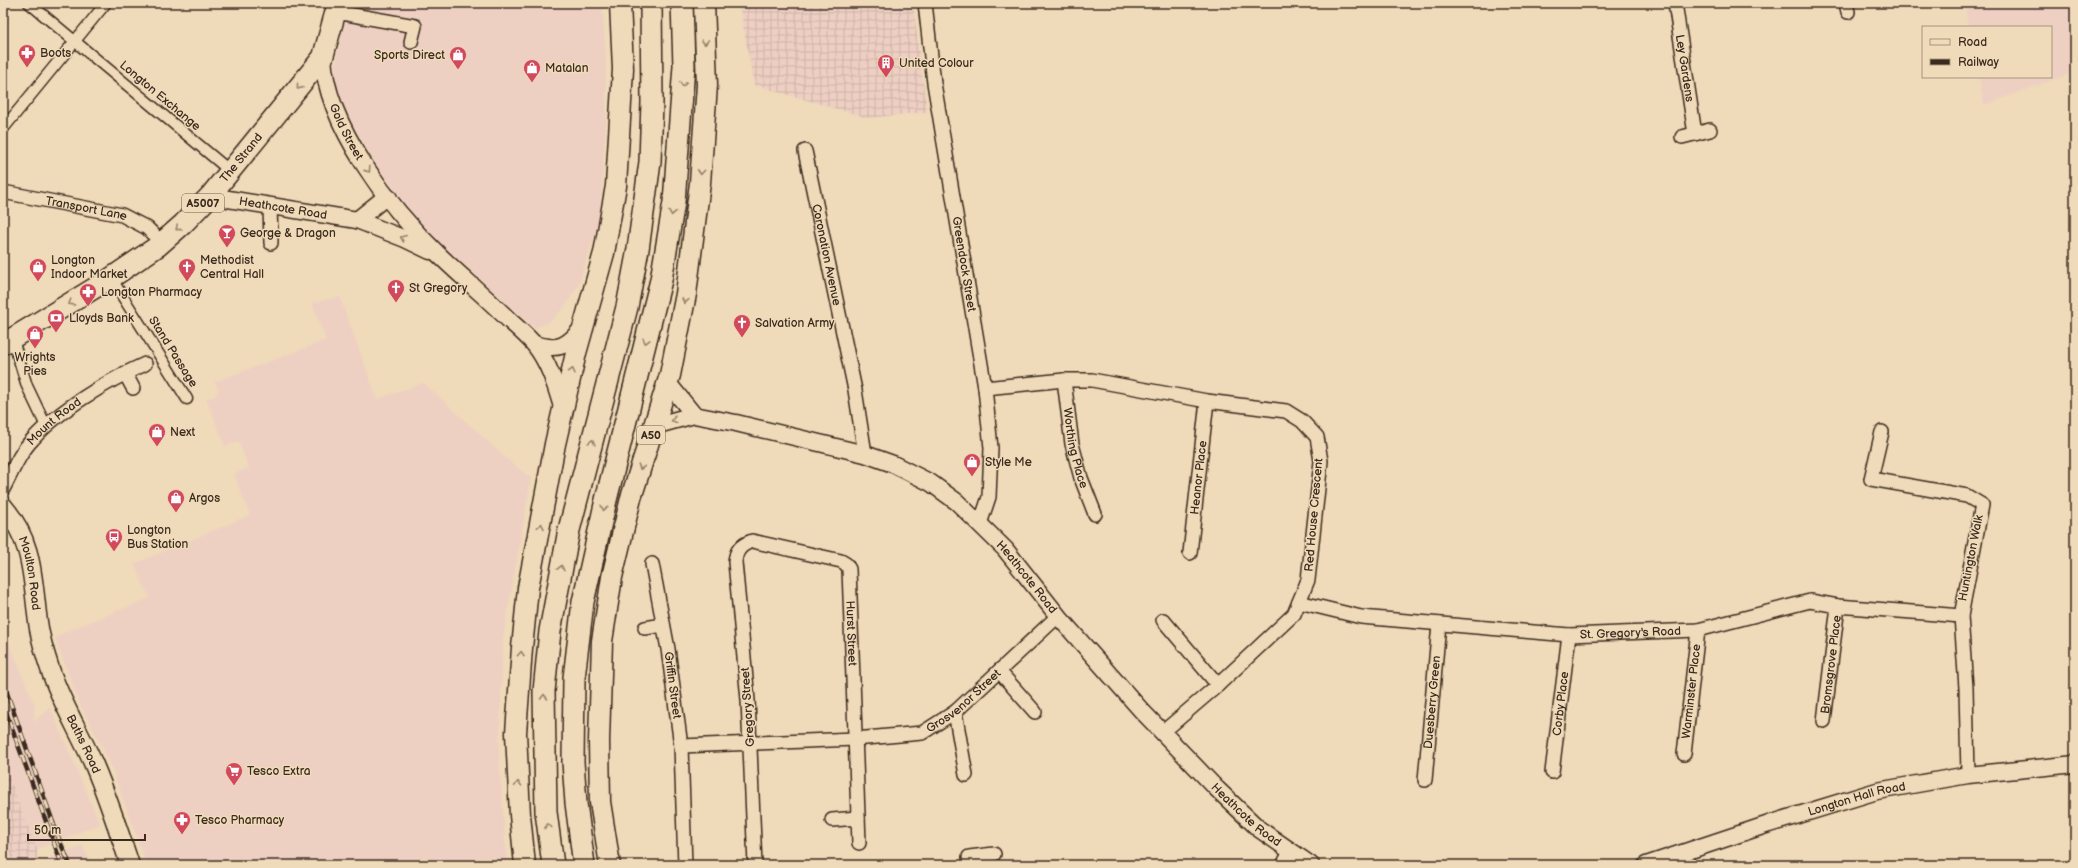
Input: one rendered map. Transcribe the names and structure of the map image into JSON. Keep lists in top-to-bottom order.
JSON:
{
  "streets": {
    "highway": ["A50"],
    "main road": [
      "The Strand",
      "A5007",
      "Moulton Road",
      "Baths Road"
    ],
    "street": [
      "Ley Gardens",
      "Longton Exchange",
      "Gold Street",
      "Heathcote Road",
      "Transport Lane",
      "Coronation Avenue",
      "Greendock Street",
      "Stand Passage",
      "Mount Road",
      "Worthing Place",
      "Heanor Place",
      "Red House Crescent",
      "Huntington Walk",
      "St. Gregory's Road",
      "Hurst Street",
      "Bromsgrove Place",
      "Griffin Street",
      "Warminster Place",
      "Grosvenor Street",
      "Duesberry Green",
      "Corby Place",
      "Gregory Street",
      "Longton Hall Road"
    ]
  },
  "crossings": [
    ["Longton Exchange", "The Strand"],
    ["Gold Street", "The Strand"],
    ["Gold Street", "Heathcote Road"],
    ["The Strand", "Heathcote Road"],
    ["The Strand", "Transport Lane"],
    ["The Strand", "Stand Passage"],
    ["Heathcote Road", "Coronation Avenue"],
    ["Heathcote Road", "Greendock Street"],
    ["Heathcote Road", "A50"],
    ["Heathcote Road", "Red House Crescent"],
    ["Heathcote Road", "Grosvenor Street"],
    ["Greendock Street", "Red House Crescent"],
    ["Worthing Place", "Red House Crescent"],
    ["Heanor Place", "Red House Crescent"],
    ["Red House Crescent", "St. Gregory's Road"],
    ["Huntington Walk", "St. Gregory's Road"],
    ["Huntington Walk", "Longton Hall Road"],
    ["Moulton Road", "Baths Road"],
    ["St. Gregory's Road", "Bromsgrove Place"],
    ["St. Gregory's Road", "Warminster Place"],
    ["St. Gregory's Road", "Duesberry Green"],
    ["St. Gregory's Road", "Corby Place"],
    ["Hurst Street", "Grosvenor Street"],
    ["Hurst Street", "Gregory Street"],
    ["Grosvenor Street", "Gregory Street"]
  ],
  "one_way": ["Gold Street", "The Strand"],
  "places": {
    "pharmacy": ["Boots", "Longton Pharmacy", "Tesco Pharmacy"],
    "shop": [
      "Sports Direct",
      "Matalan",
      "Longton Indoor Market",
      "Wrights Pies",
      "Next",
      "Style Me",
      "Argos"
    ],
    "building": ["United Colour"],
    "bar": ["George & Dragon"],
    "church": ["Methodist Central Hall", "St Gregory", "Salvation Army"],
    "bank": ["Lloyds Bank"],
    "bus stop": ["Longton Bus Station"],
    "supermarket": ["Tesco Extra"]
  },
  "legend": ["Road", "Railway"],
  "scale_bar": "50 m"
}
